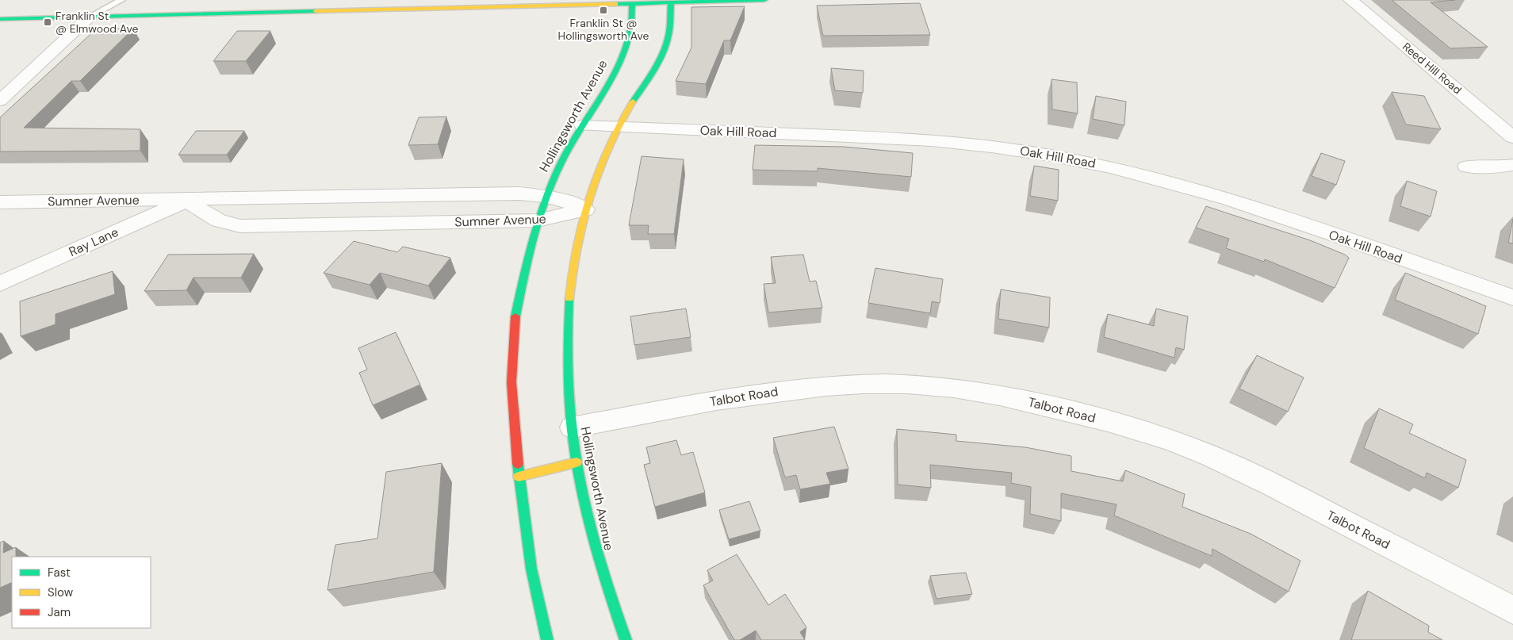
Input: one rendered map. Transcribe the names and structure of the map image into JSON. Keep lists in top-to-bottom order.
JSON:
{
  "streets": {
    "street": [
      "Reed Hill Road",
      "Hollingsworth Avenue",
      "Oak Hill Road",
      "Sumner Avenue",
      "Ray Lane",
      "Talbot Road"
    ]
  },
  "crossings": [
    ["Hollingsworth Avenue", "Oak Hill Road"],
    ["Hollingsworth Avenue", "Sumner Avenue"],
    ["Hollingsworth Avenue", "Talbot Road"],
    ["Sumner Avenue", "Ray Lane"]
  ],
  "places": {
    "transit": ["Franklin St @ Hollingsworth Ave", "Franklin St @ Elmwood Ave"]
  },
  "legend": ["Fast", "Slow", "Jam"]
}
